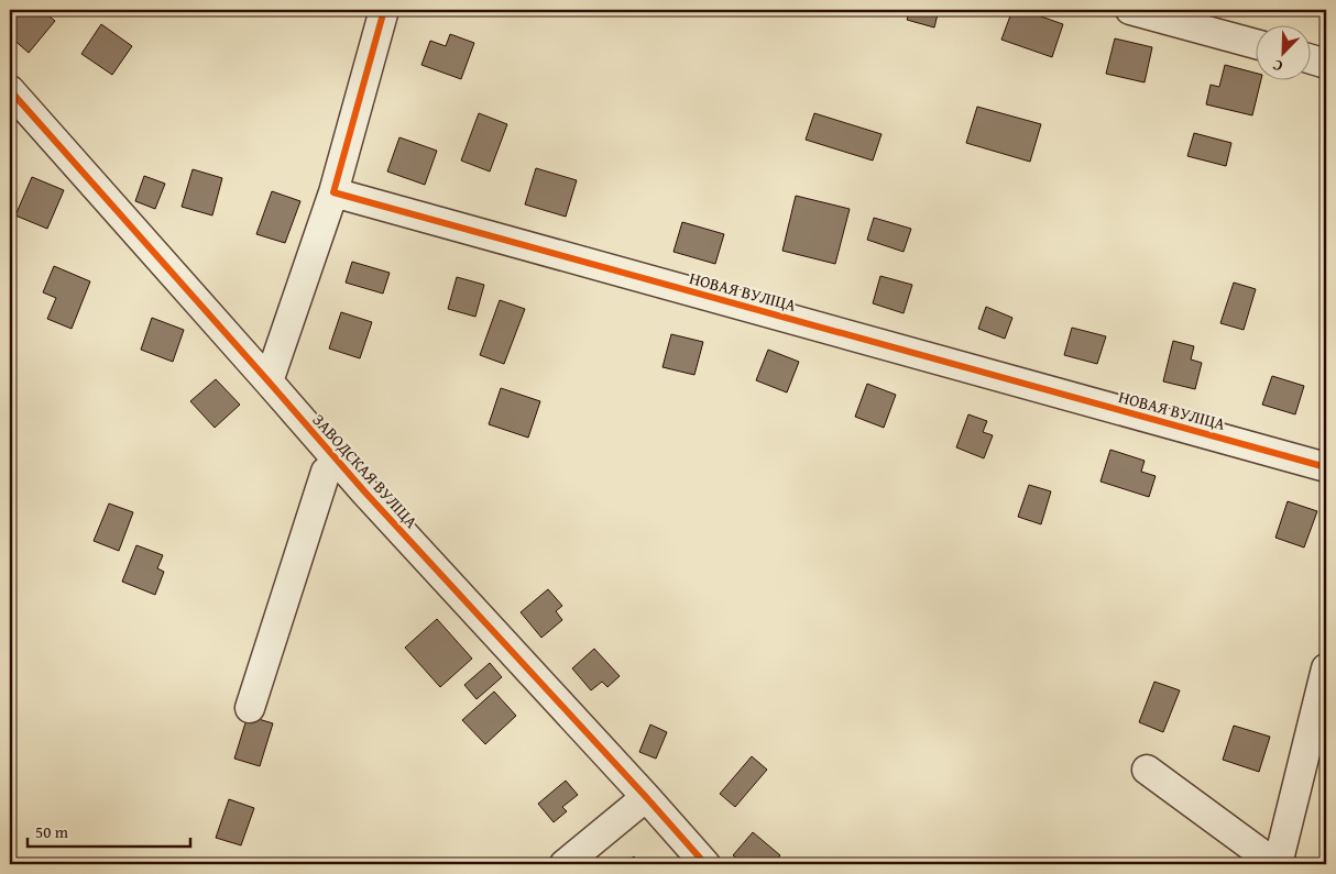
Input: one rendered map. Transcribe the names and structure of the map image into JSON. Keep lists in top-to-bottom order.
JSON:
{
  "streets": {
    "street": ["НОВАЯ ВУЛІЦА", "ЗАВОДСКАЯ ВУЛІЦА"]
  },
  "scale_bar": "50 m",
  "north": "bottom left"
}
